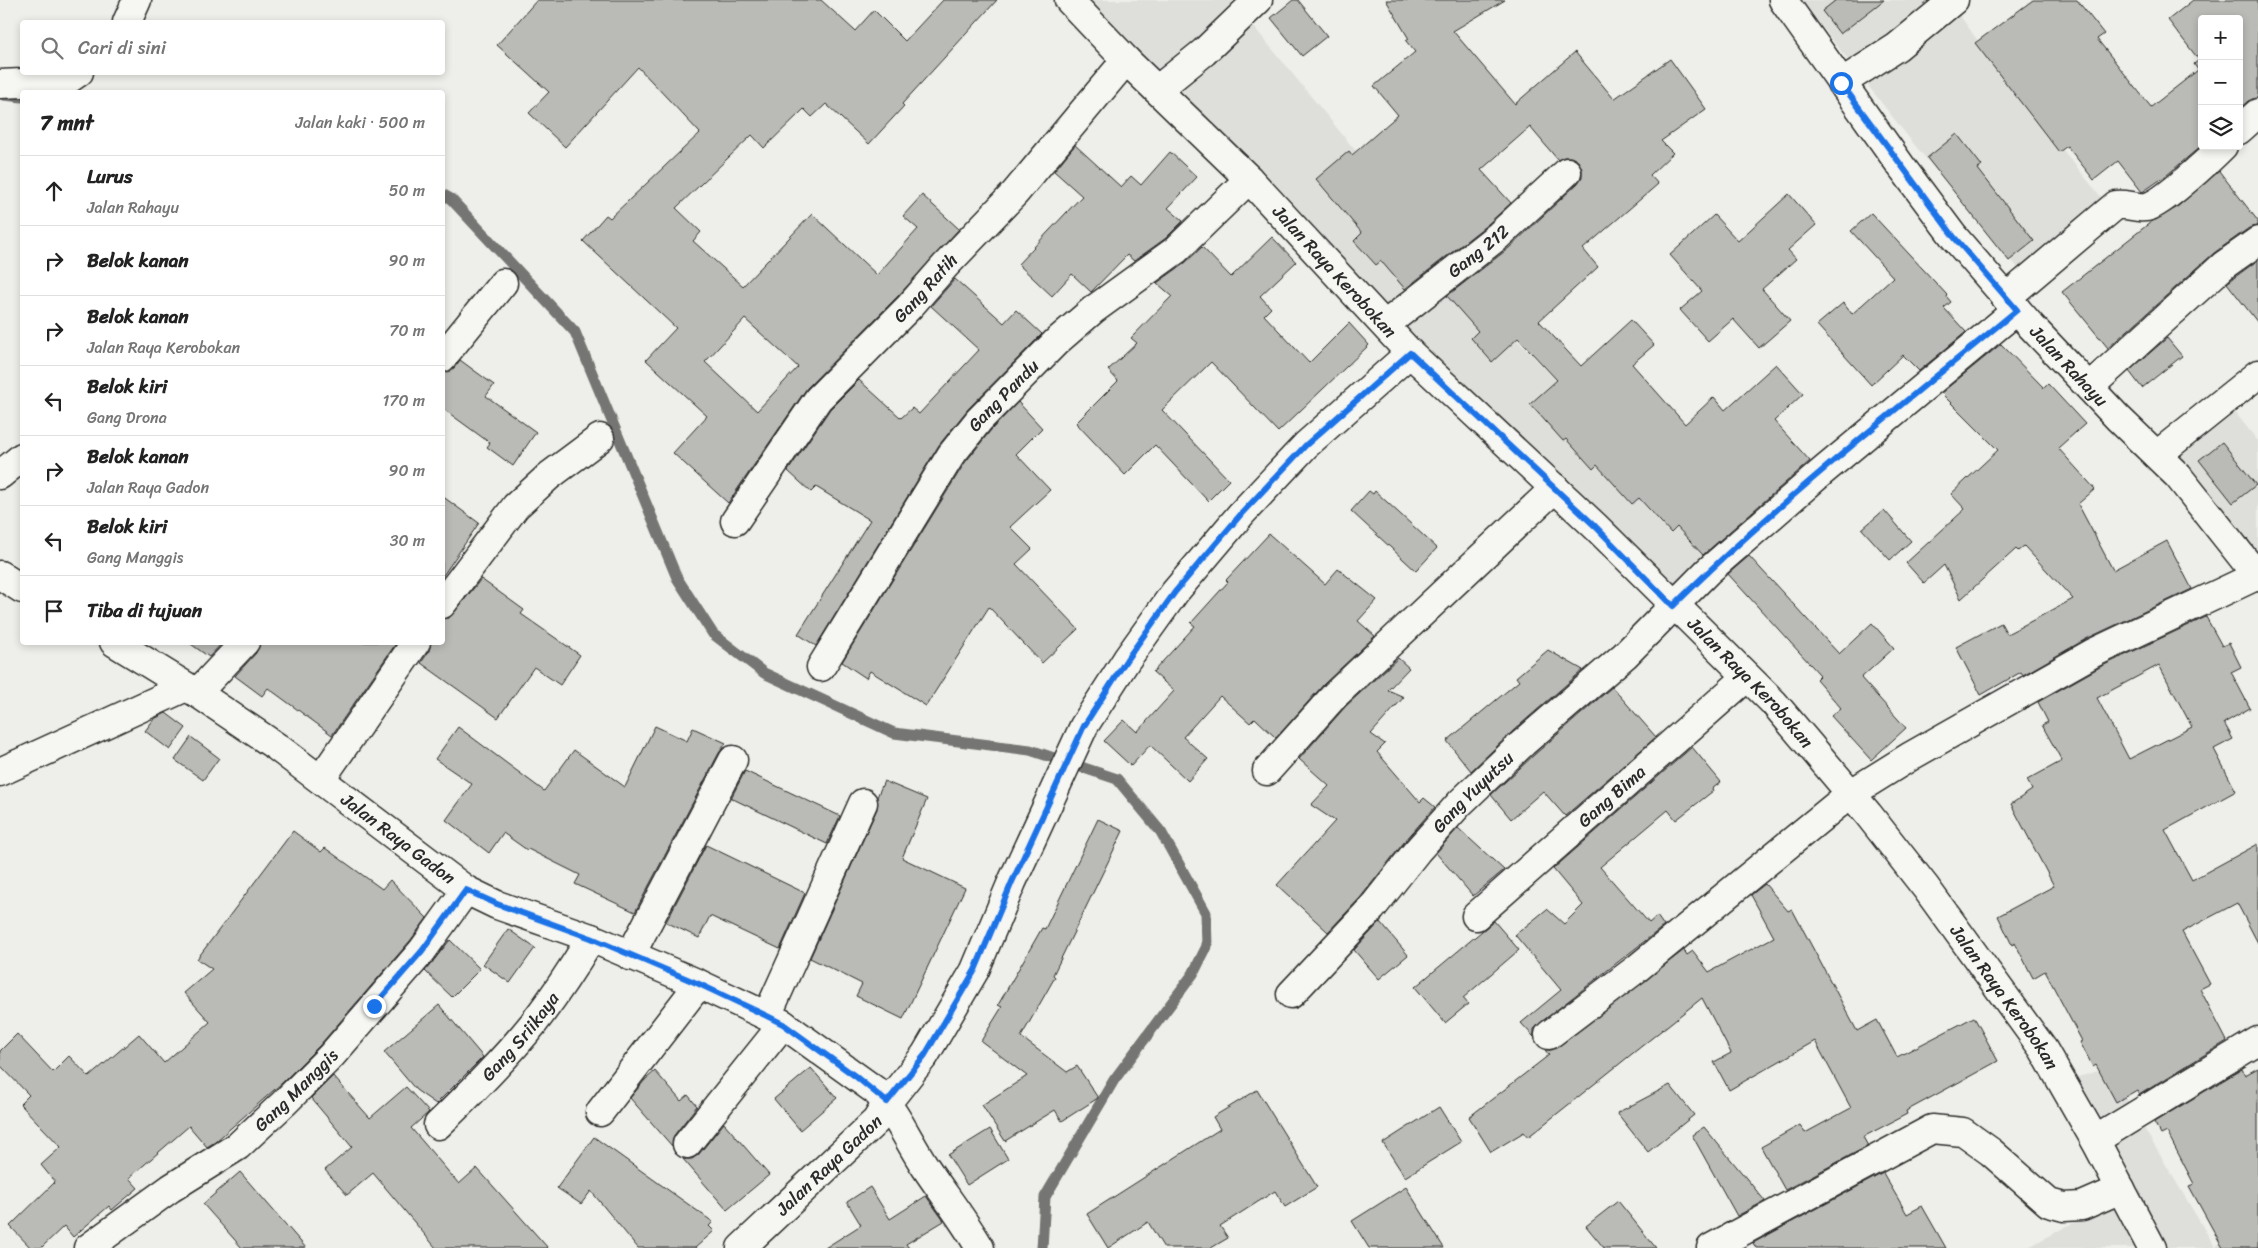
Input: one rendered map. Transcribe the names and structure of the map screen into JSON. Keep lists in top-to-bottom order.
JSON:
{
  "streets": {
    "street": [
      "Gang 212",
      "Jalan Raya Kerobokan",
      "Gang Ratih",
      "Jalan Rahayu",
      "Gang Pandu",
      "Gang Yuyutsu",
      "Gang Bima",
      "Jalan Raya Gadon",
      "Gang Sriikaya",
      "Gang Manggis"
    ]
  },
  "crossings": [
    ["Gang 212", "Jalan Raya Kerobokan"],
    ["Jalan Raya Kerobokan", "Gang Ratih"],
    ["Jalan Raya Kerobokan", "Gang Pandu"],
    ["Jalan Raya Kerobokan", "Gang Yuyutsu"],
    ["Jalan Raya Kerobokan", "Gang Bima"],
    ["Jalan Rahayu", "Gang Yuyutsu"],
    ["Jalan Raya Gadon", "Gang Sriikaya"],
    ["Jalan Raya Gadon", "Gang Manggis"]
  ],
  "page": {
    "map_buttons": ["+", "−"],
    "search": "Cari di sini",
    "heading": ["7 mnt", "Jalan kaki · 500 m"],
    "list": [
      ["Lurus", "Jalan Rahayu", "50 m"],
      ["Belok kanan", "90 m"],
      ["Belok kanan", "Jalan Raya Kerobokan", "70 m"],
      ["Belok kiri", "Gang Drona", "170 m"],
      ["Belok kanan", "Jalan Raya Gadon", "90 m"],
      ["Belok kiri", "Gang Manggis", "30 m"],
      "Tiba di tujuan"
    ]
  }
}
